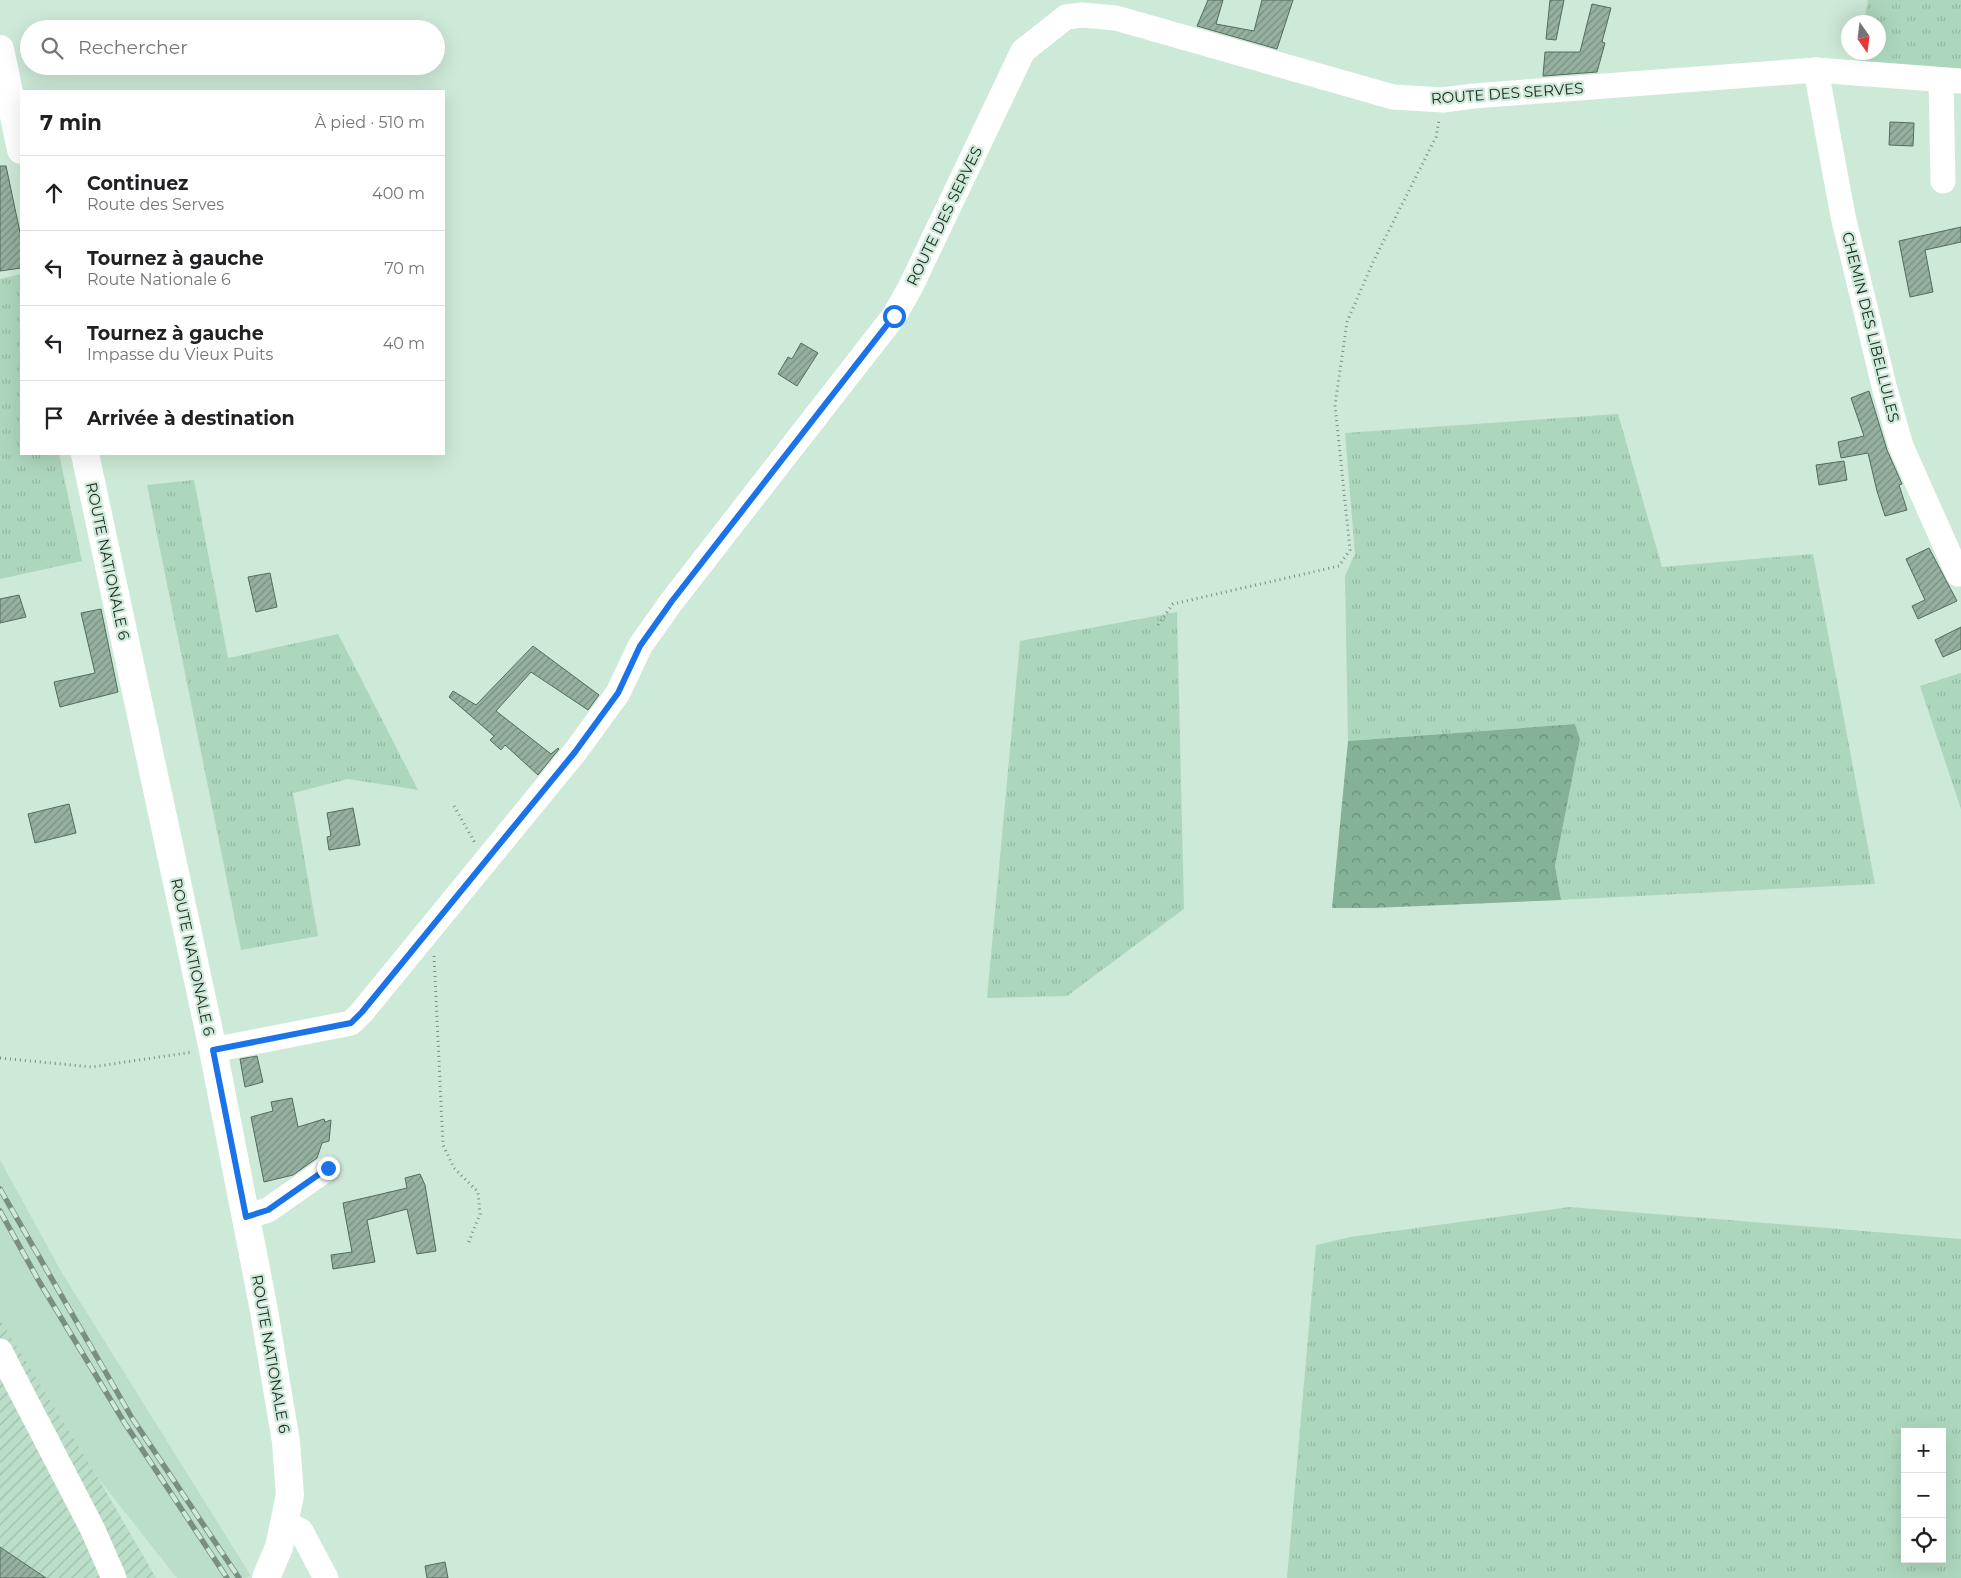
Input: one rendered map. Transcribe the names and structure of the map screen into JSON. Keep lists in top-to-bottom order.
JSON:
{
  "streets": {
    "main road": ["ROUTE NATIONALE 6"],
    "street": ["ROUTE DES SERVES", "CHEMIN DES LIBELLULES"]
  },
  "crossings": [
    ["ROUTE DES SERVES", "CHEMIN DES LIBELLULES"],
    ["ROUTE DES SERVES", "ROUTE NATIONALE 6"]
  ],
  "north": "bottom",
  "page": {
    "search": "Rechercher",
    "heading": ["7 min", "À pied · 510 m"],
    "list": [
      ["Continuez", "Route des Serves", "400 m"],
      ["Tournez à gauche", "Route Nationale 6", "70 m"],
      ["Tournez à gauche", "Impasse du Vieux Puits", "40 m"],
      "Arrivée à destination"
    ],
    "map_buttons": ["+", "−"]
  }
}
